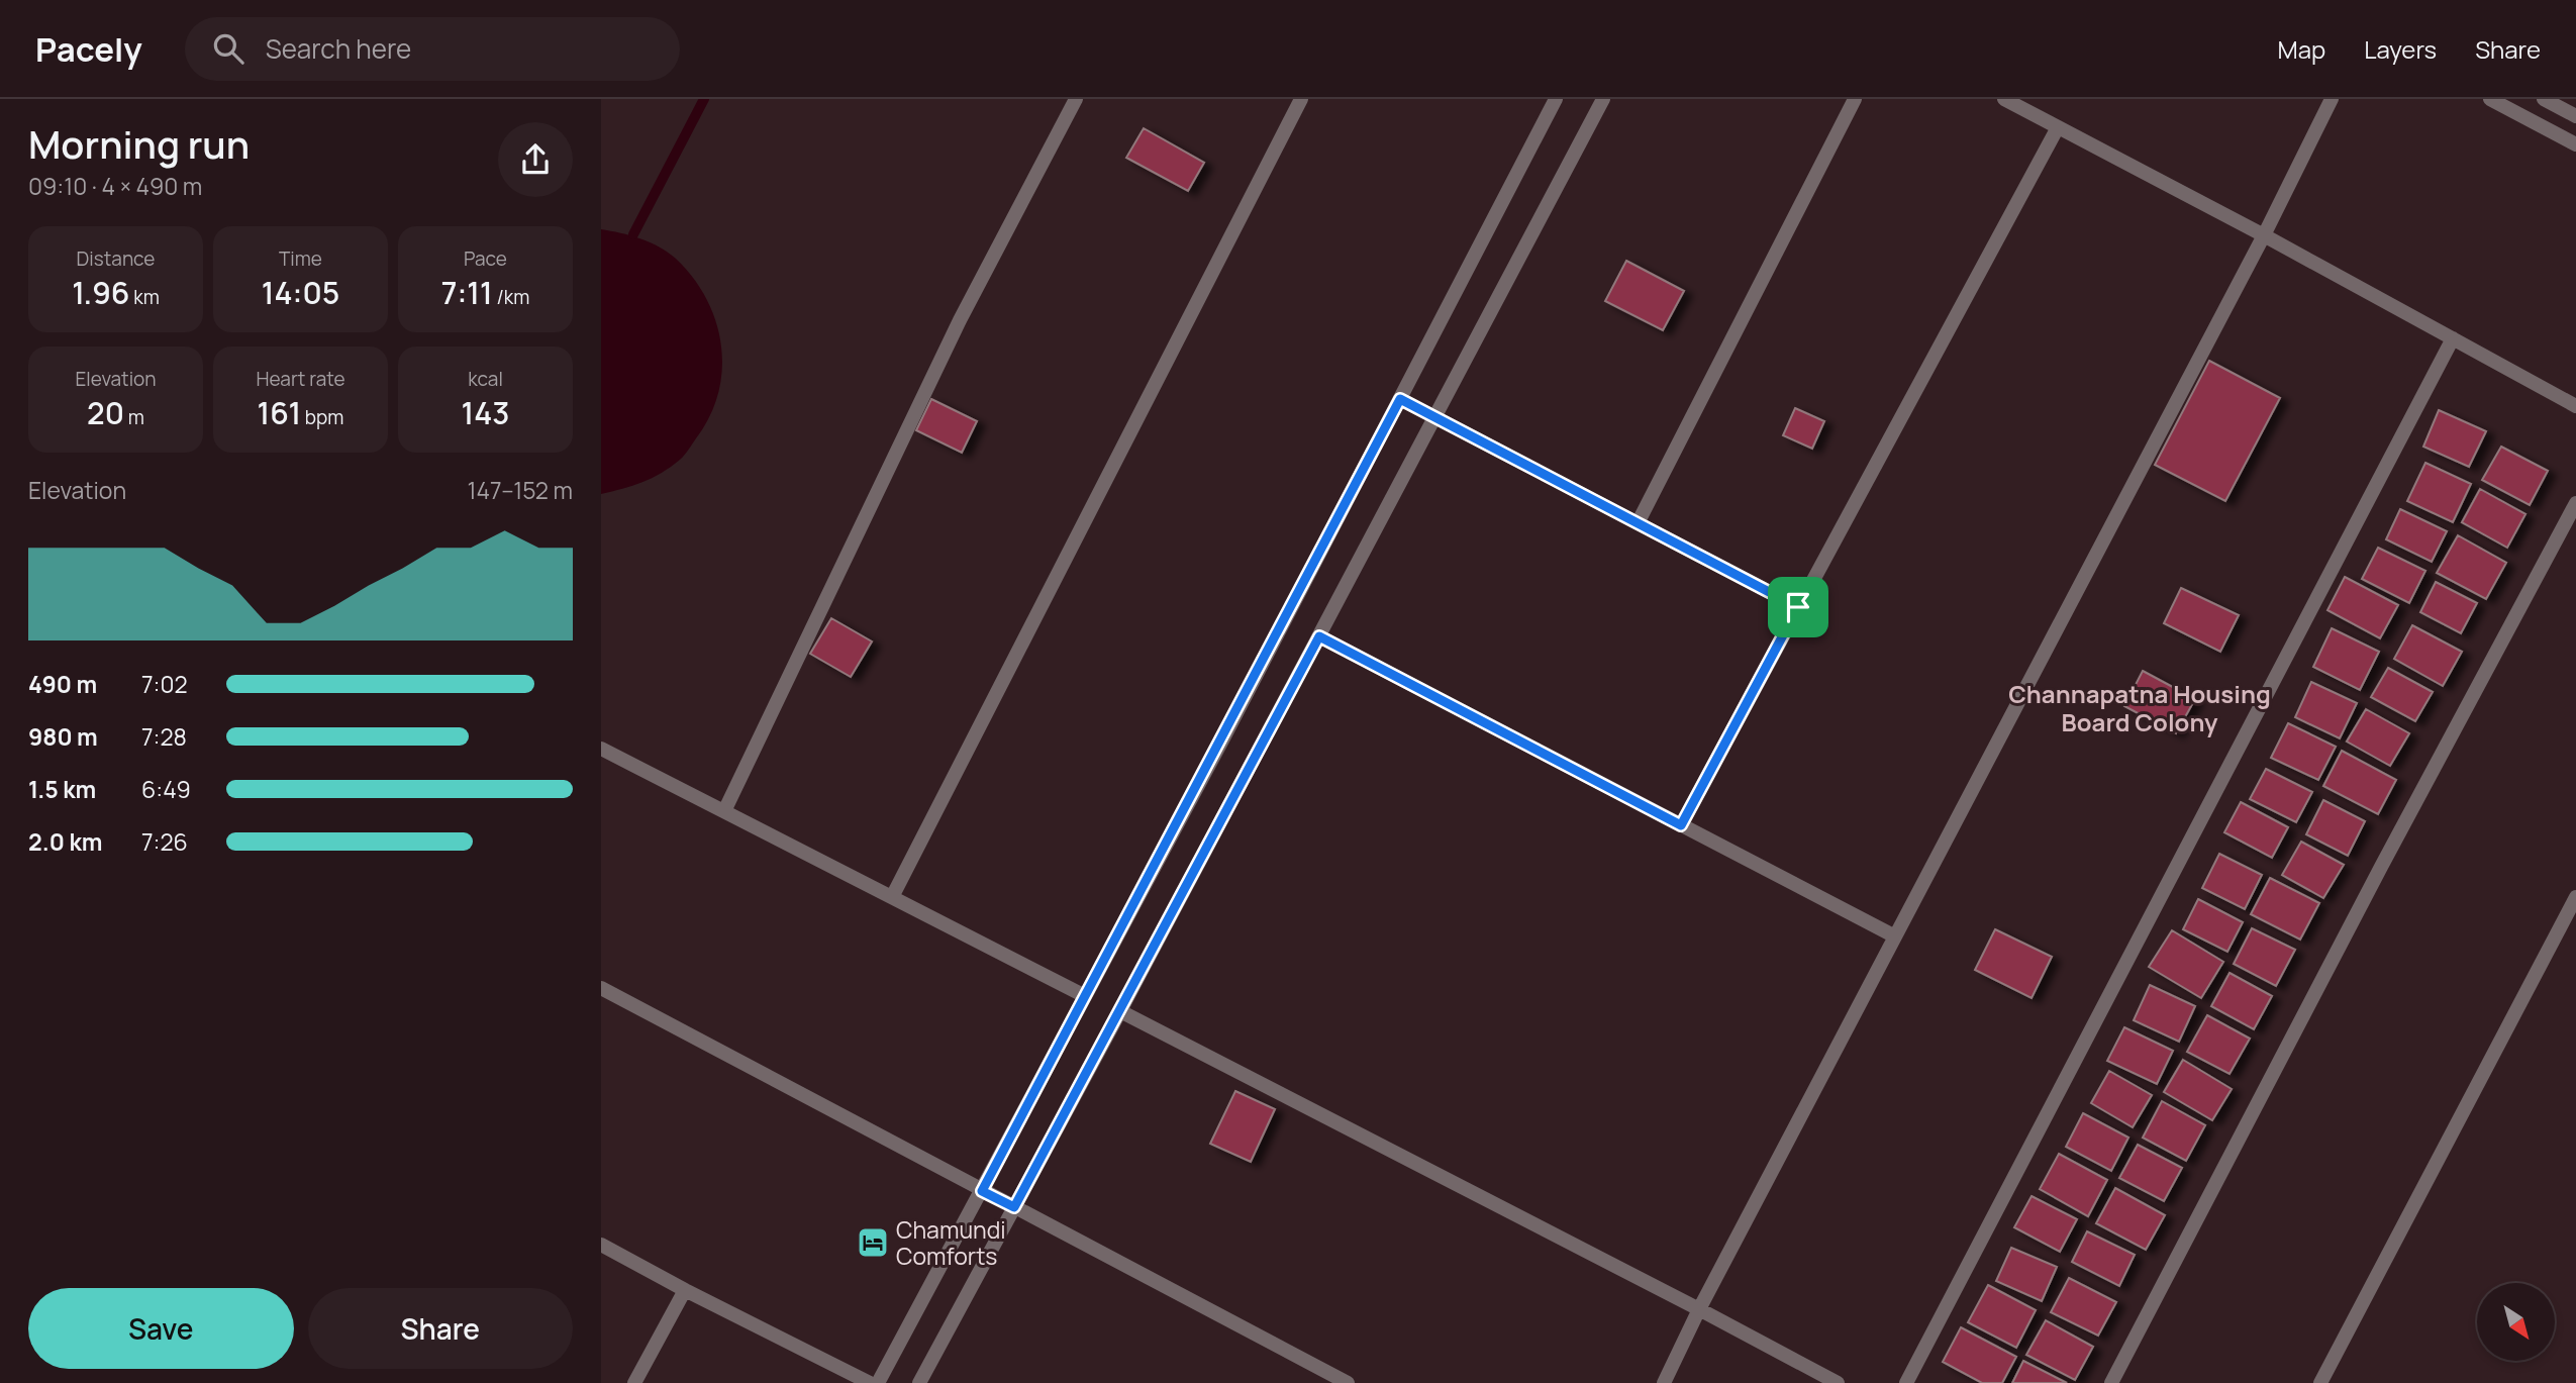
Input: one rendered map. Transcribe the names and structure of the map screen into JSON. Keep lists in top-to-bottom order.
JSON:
{
  "districts": ["Channapatna Housing Board Colony"],
  "places": {
    "hotel": ["Chamundi Comforts"]
  },
  "north": "bottom right",
  "page": {
    "header": "Pacely",
    "search": "Search here",
    "nav": ["Map", "Layers", "Share"],
    "heading": ["Morning run", "09:10 · 4 × 490 m"],
    "stats": [
      ["Distance", "1.96 km"],
      ["Time", "14:05"],
      ["Pace", "7:11 /km"],
      ["Elevation", "20 m"],
      ["Heart rate", "161 bpm"],
      ["kcal", "143"]
    ],
    "chart": ["Elevation", "147–152 m"],
    "list": [
      {
        "name": "490 m",
        "note": "7:02"
      },
      {
        "name": "980 m",
        "note": "7:28"
      },
      {
        "name": "1.5 km",
        "note": "6:49"
      },
      {
        "name": "2.0 km",
        "note": "7:26"
      }
    ],
    "buttons": ["Save", "Share"]
  }
}
